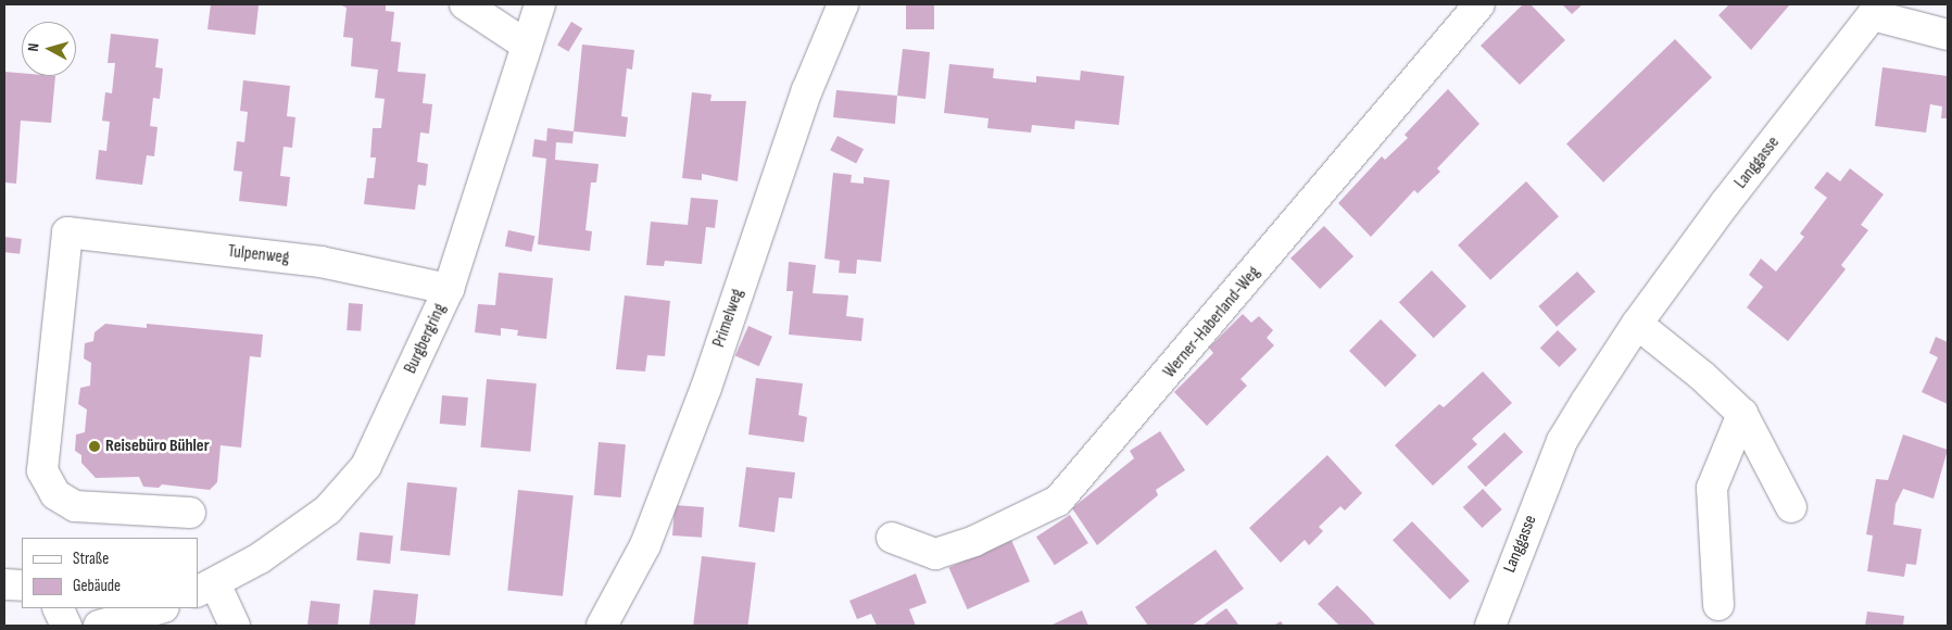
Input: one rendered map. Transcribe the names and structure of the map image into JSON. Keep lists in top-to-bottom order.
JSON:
{
  "streets": {
    "street": [
      "Langgasse",
      "Tulpenweg",
      "Primelweg",
      "Werner-Haberland-Weg",
      "Burgbergring"
    ]
  },
  "crossings": [
    ["Tulpenweg", "Burgbergring"]
  ],
  "places": ["Reisebüro Bühler"],
  "legend": ["Straße", "Gebäude"],
  "north": "left"
}
